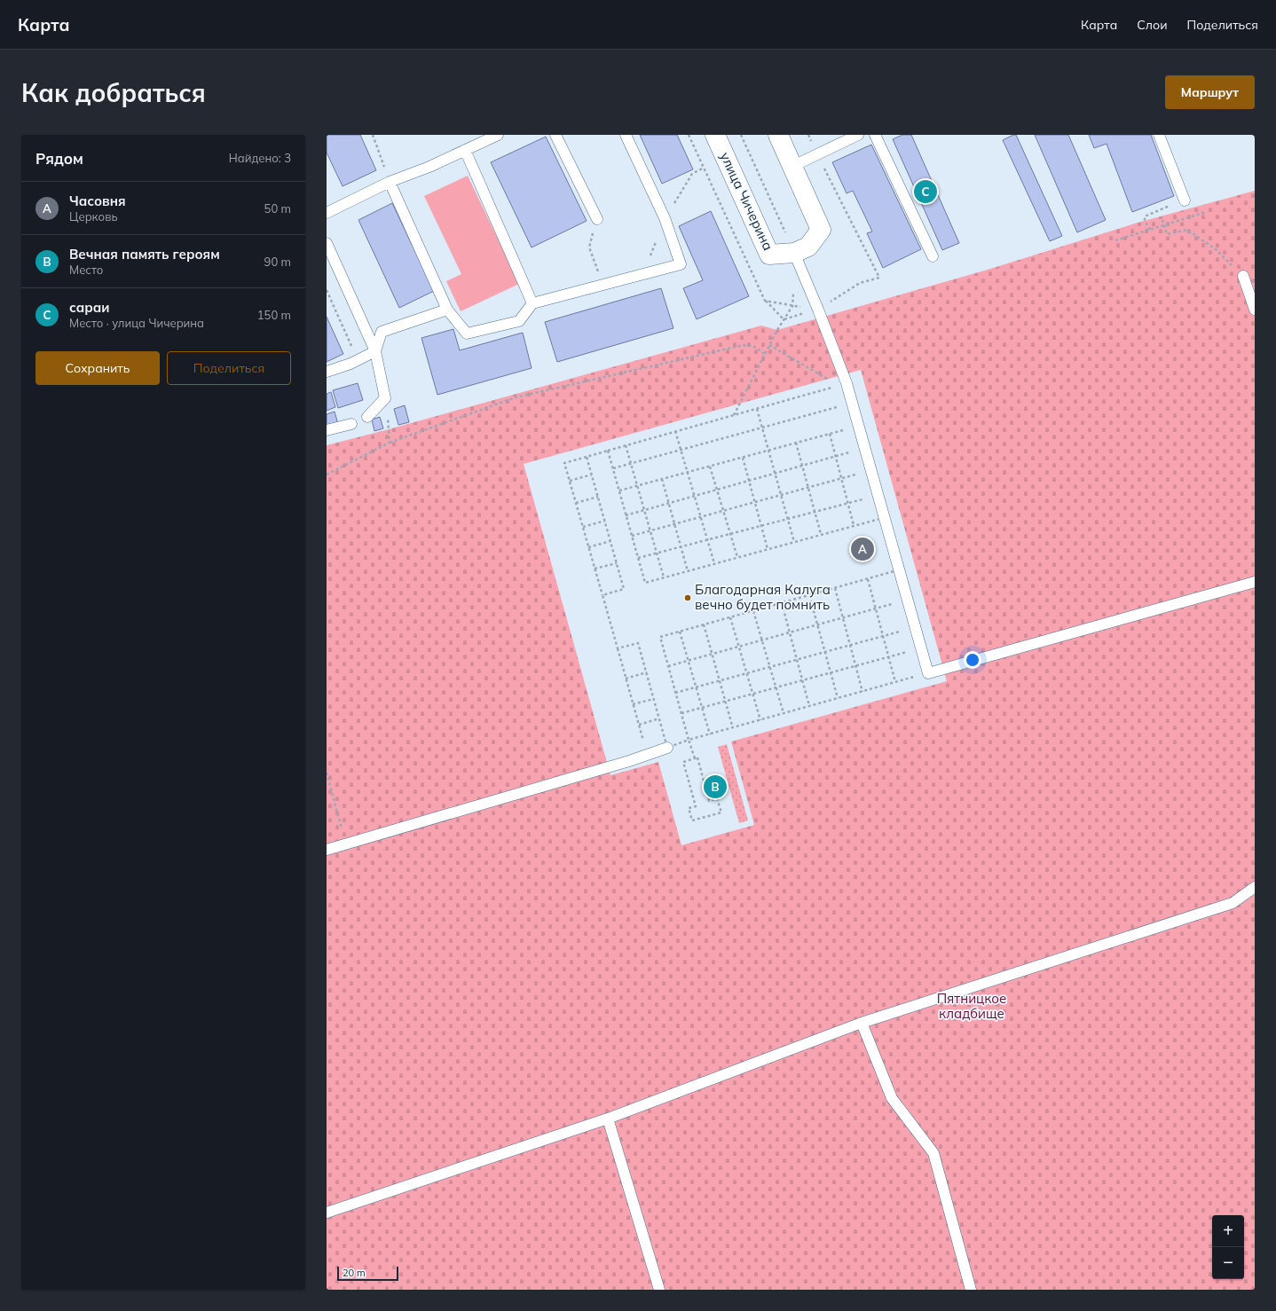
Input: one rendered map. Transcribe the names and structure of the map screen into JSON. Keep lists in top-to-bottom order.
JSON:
{
  "streets": {
    "street": ["улица Чичерина"]
  },
  "parks": ["Пятницкое кладбище"],
  "places": ["Благодарная Калуга вечно будет помнить"],
  "scale_bar": "20 m",
  "page": {
    "header": "Карта",
    "nav": ["Карта", "Слои", "Поделиться"],
    "buttons": [
      "Маршрут",
      ["Сохранить", "Поделиться"]
    ],
    "title": "Как добраться",
    "heading": ["Рядом", "Найдено: 3"],
    "pins": ["C", "A", "B"],
    "list": [
      {
        "mark": "A",
        "name": "Часовня",
        "note": "Церковь",
        "value": "50 m"
      },
      {
        "mark": "B",
        "name": "Вечная память героям",
        "note": "Место",
        "value": "90 m"
      },
      {
        "mark": "C",
        "name": "сараи",
        "note": "Место · улица Чичерина",
        "value": "150 m"
      }
    ],
    "map_buttons": ["+", "−"],
    "scale": "20 m"
  }
}
